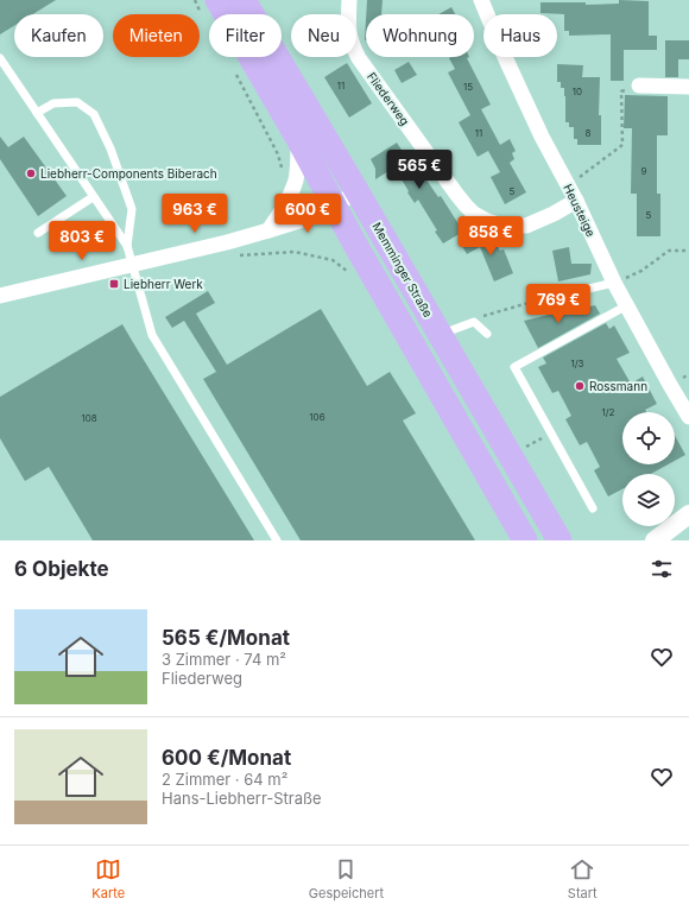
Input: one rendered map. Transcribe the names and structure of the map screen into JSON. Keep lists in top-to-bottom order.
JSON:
{
  "streets": {
    "main road": ["Memminger Straße"],
    "street": ["Fliederweg", "Heusteige"]
  },
  "crossings": [
    ["Fliederweg", "Heusteige"]
  ],
  "places": {
    "other": ["Liebherr-Components Biberach", "Rossmann"],
    "transit": ["Liebherr Werk"]
  },
  "house_numbers": [
    "11",
    "15",
    "10",
    "11",
    "8",
    "9",
    "5",
    "5",
    "1/3",
    "1/2",
    "106",
    "108"
  ],
  "page": {
    "chip": [
      "Kaufen",
      "Mieten",
      "Filter",
      "Neu",
      "Wohnung",
      "Haus"
    ],
    "price": [
      "565 €",
      "963 €",
      "600 €",
      "858 €",
      "803 €",
      "769 €"
    ],
    "heading": "6 Objekte",
    "list": [
      {
        "name": "565 €/Monat",
        "note": "3 Zimmer · 74 m² · Fliederweg"
      },
      {
        "name": "600 €/Monat",
        "note": "2 Zimmer · 64 m² · Hans-Liebherr-Straße"
      }
    ],
    "tabs": ["Karte", "Gespeichert", "Start"]
  }
}
